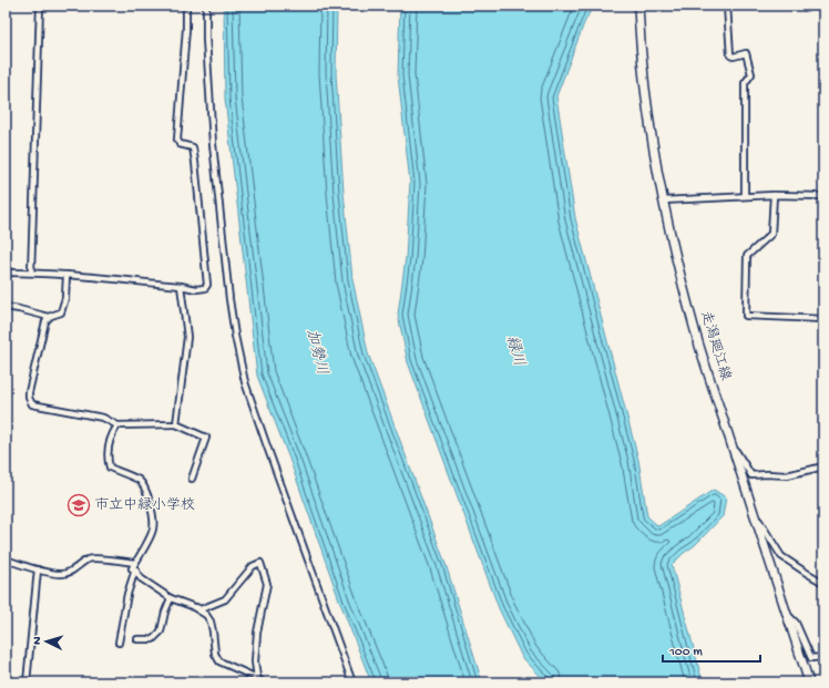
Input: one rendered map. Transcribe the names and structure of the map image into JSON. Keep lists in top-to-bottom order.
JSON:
{
  "streets": {
    "main road": ["走潟廻江線"]
  },
  "water": ["緑川", "加勢川"],
  "places": {
    "school or university": ["市立中緑小学校"]
  },
  "scale_bar": "100 m",
  "north": "left"
}
